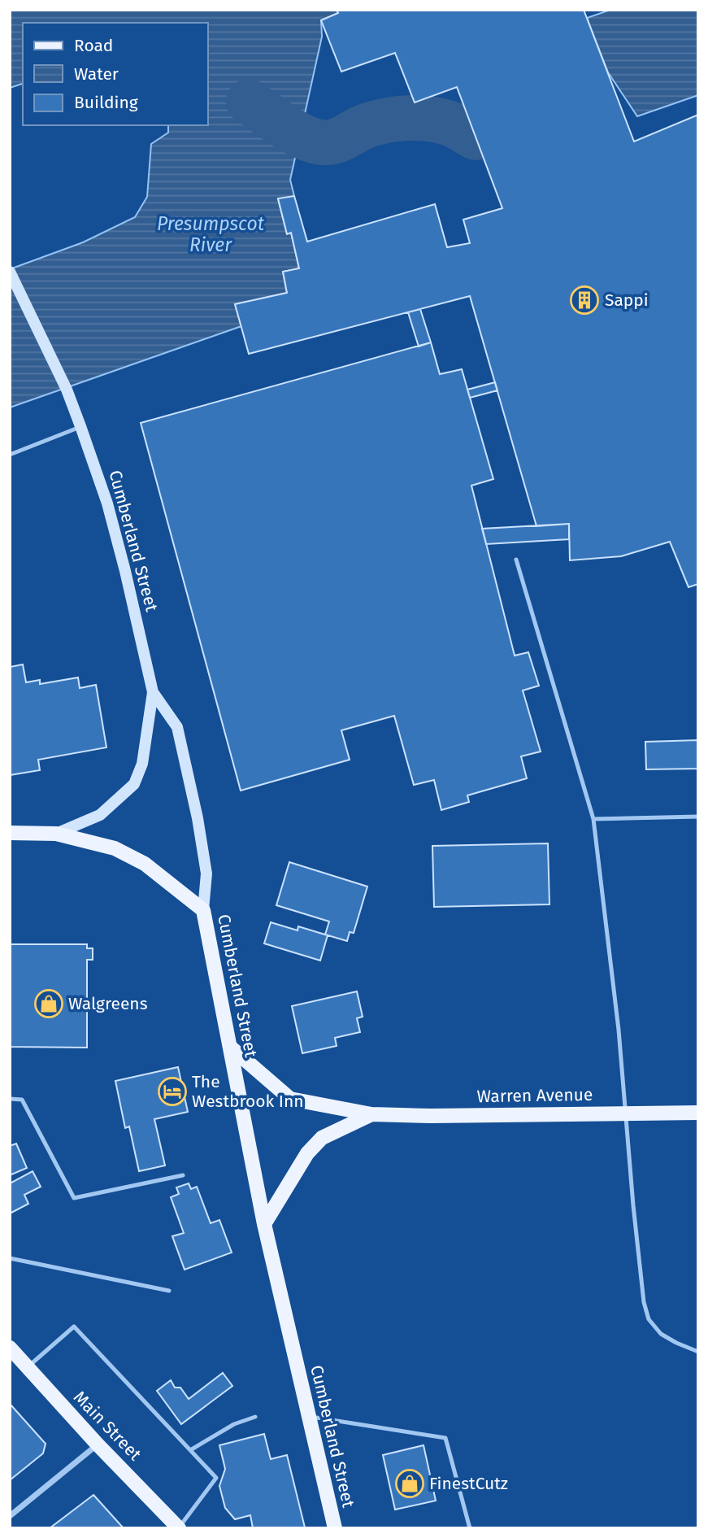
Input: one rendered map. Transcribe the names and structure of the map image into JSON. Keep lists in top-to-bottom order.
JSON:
{
  "streets": {
    "main road": ["Cumberland Street", "Warren Avenue", "Main Street"]
  },
  "crossings": [
    ["Cumberland Street", "Warren Avenue"]
  ],
  "water": ["Presumpscot River"],
  "places": {
    "building": ["Sappi"],
    "shop": ["Walgreens", "FinestCutz"],
    "hotel": ["The Westbrook Inn"]
  },
  "legend": ["Road", "Water", "Building"]
}
